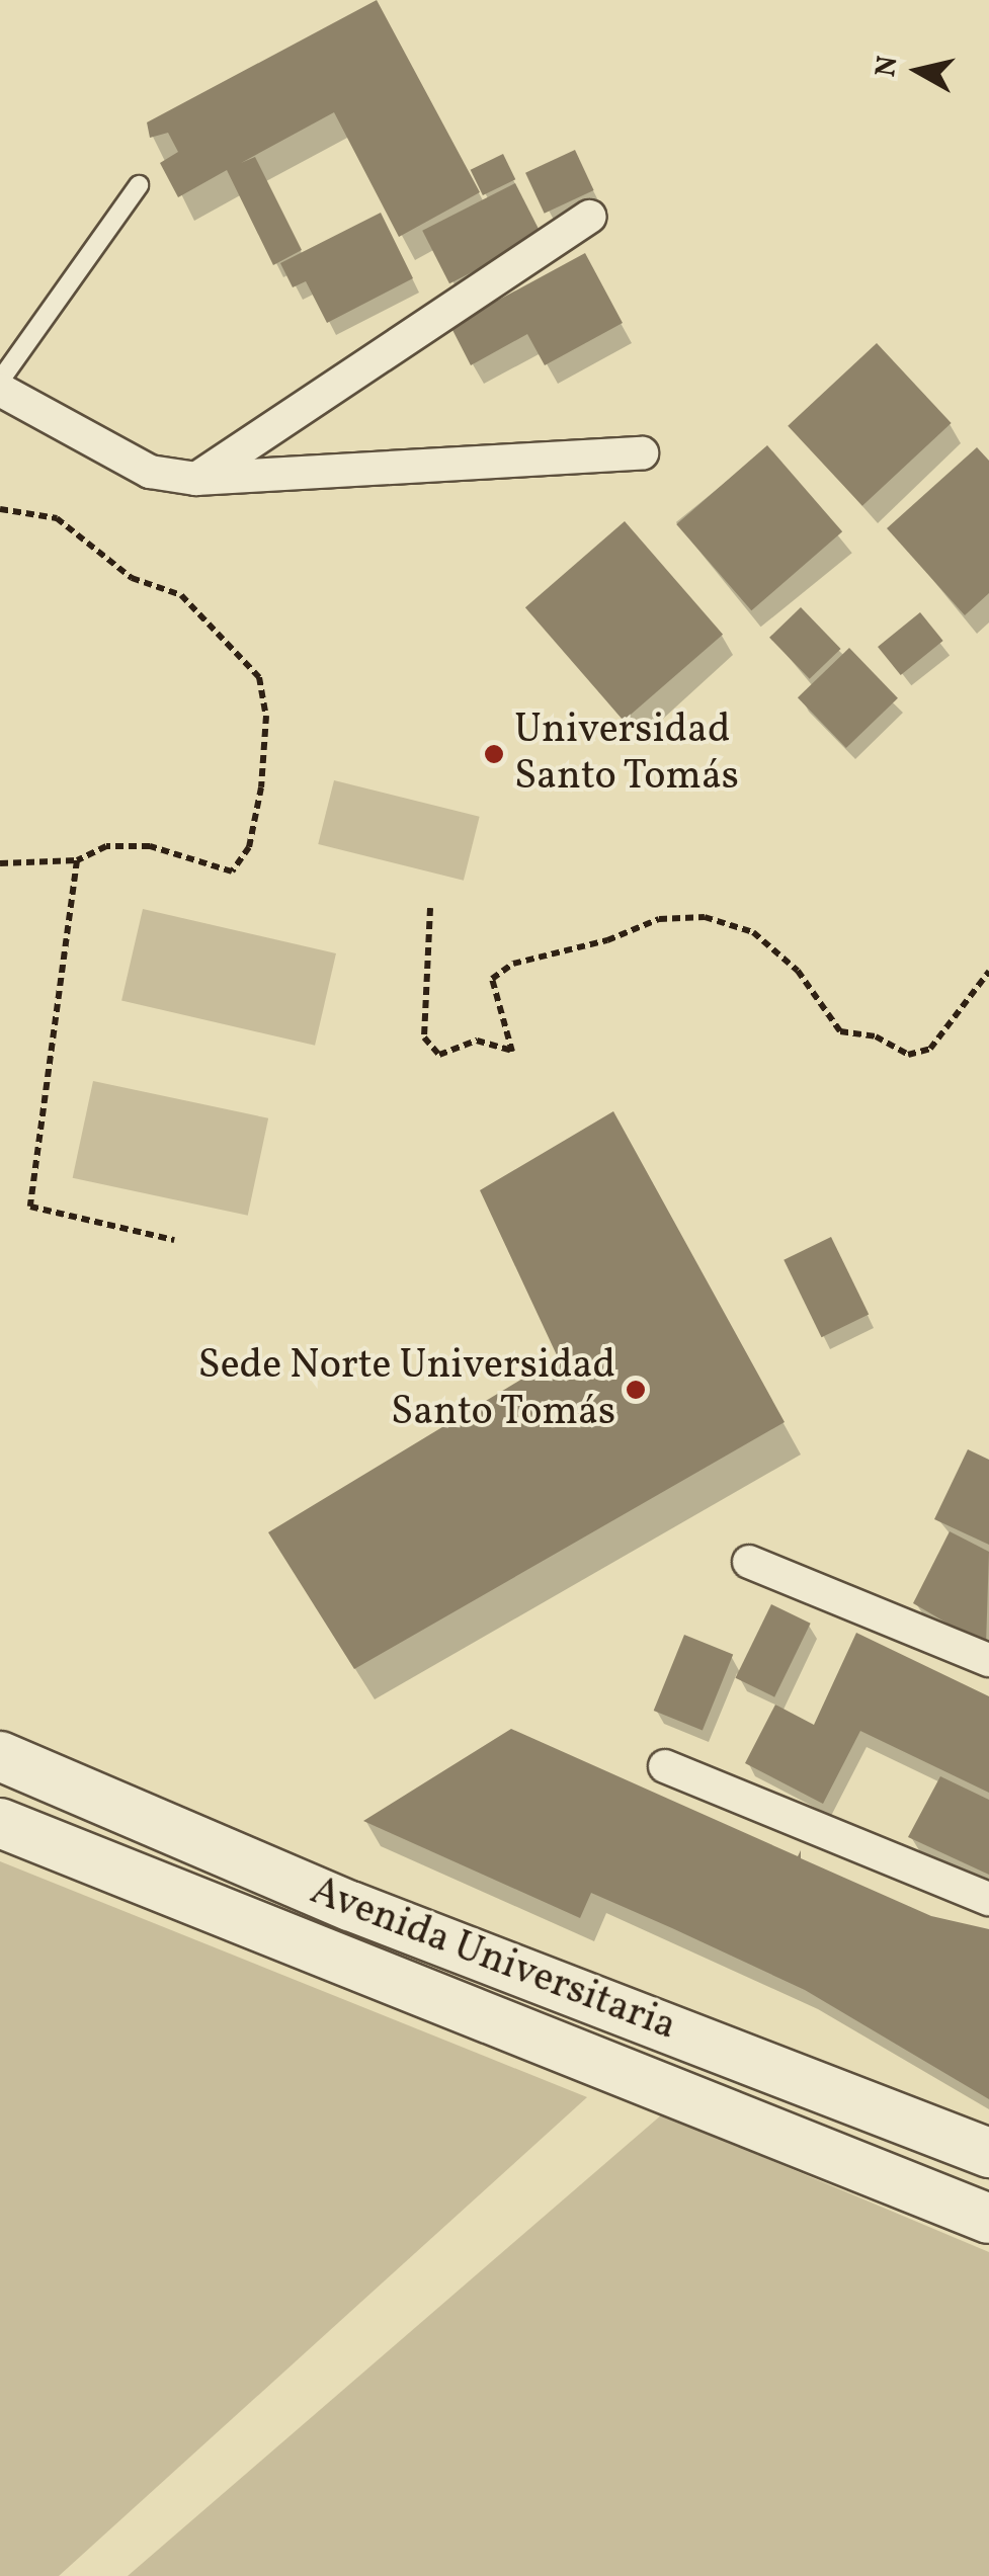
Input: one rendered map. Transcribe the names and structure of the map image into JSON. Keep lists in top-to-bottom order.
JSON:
{
  "streets": {
    "main road": ["Avenida Universitaria"]
  },
  "places": ["Universidad Santo Tomás", "Sede Norte Universidad Santo Tomás"],
  "north": "left"
}
